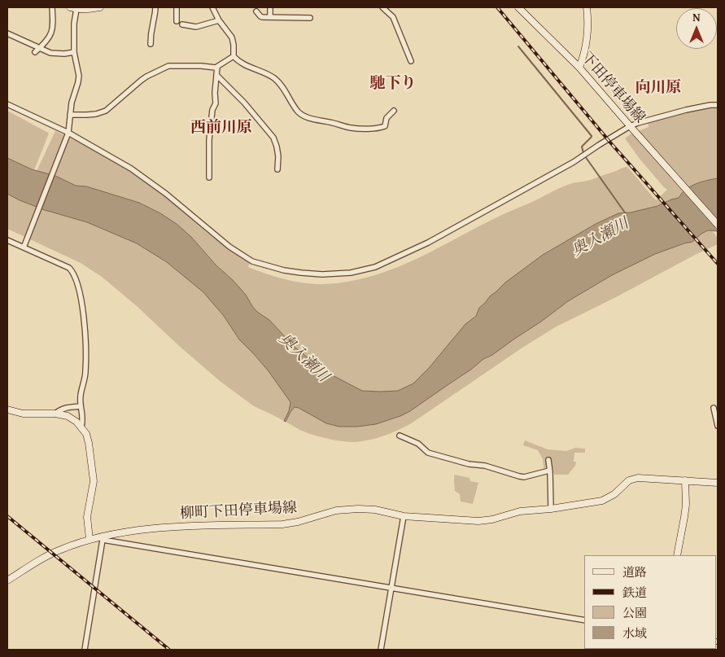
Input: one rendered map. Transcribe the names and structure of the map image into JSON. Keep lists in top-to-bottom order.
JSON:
{
  "streets": {
    "main road": ["下田停車場線", "柳町下田停車場線"]
  },
  "districts": ["馳下り", "向川原", "西前川原"],
  "water": ["奥入瀬川"],
  "legend": [
    "道路",
    "鉄道",
    "公園",
    "水域"
  ],
  "north": "top"
}
